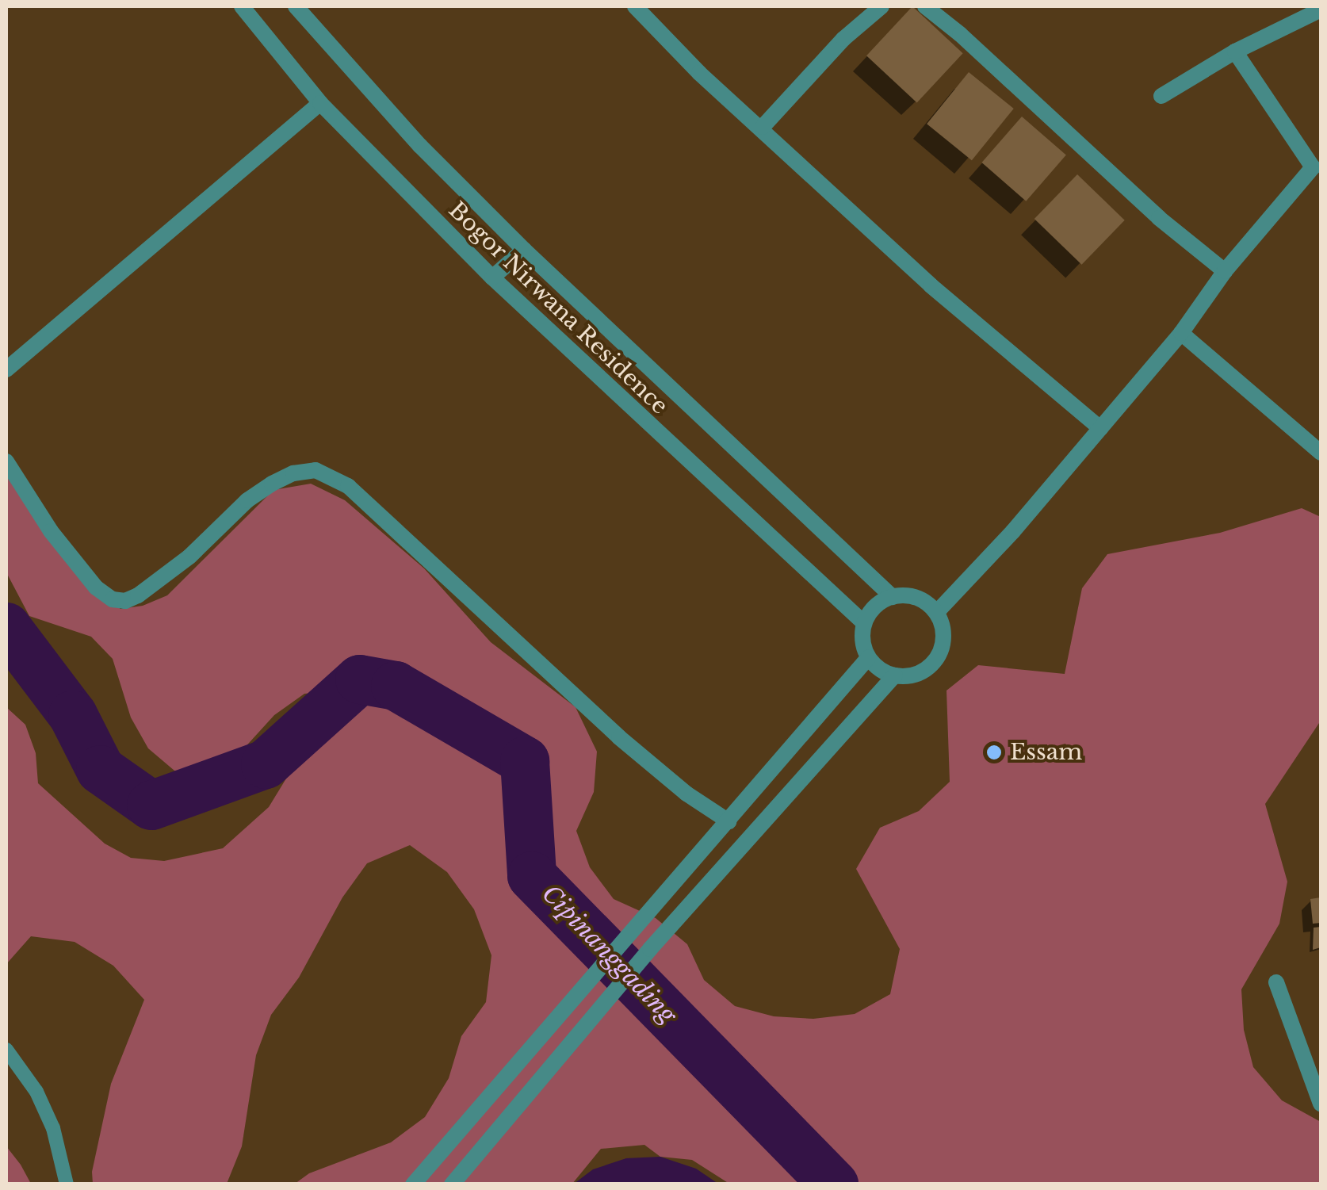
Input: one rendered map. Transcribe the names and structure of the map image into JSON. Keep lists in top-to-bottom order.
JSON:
{
  "streets": {
    "street": ["Bogor Nirwana Residence"]
  },
  "water": ["Cipinanggading"],
  "places": ["Essam"]
}
